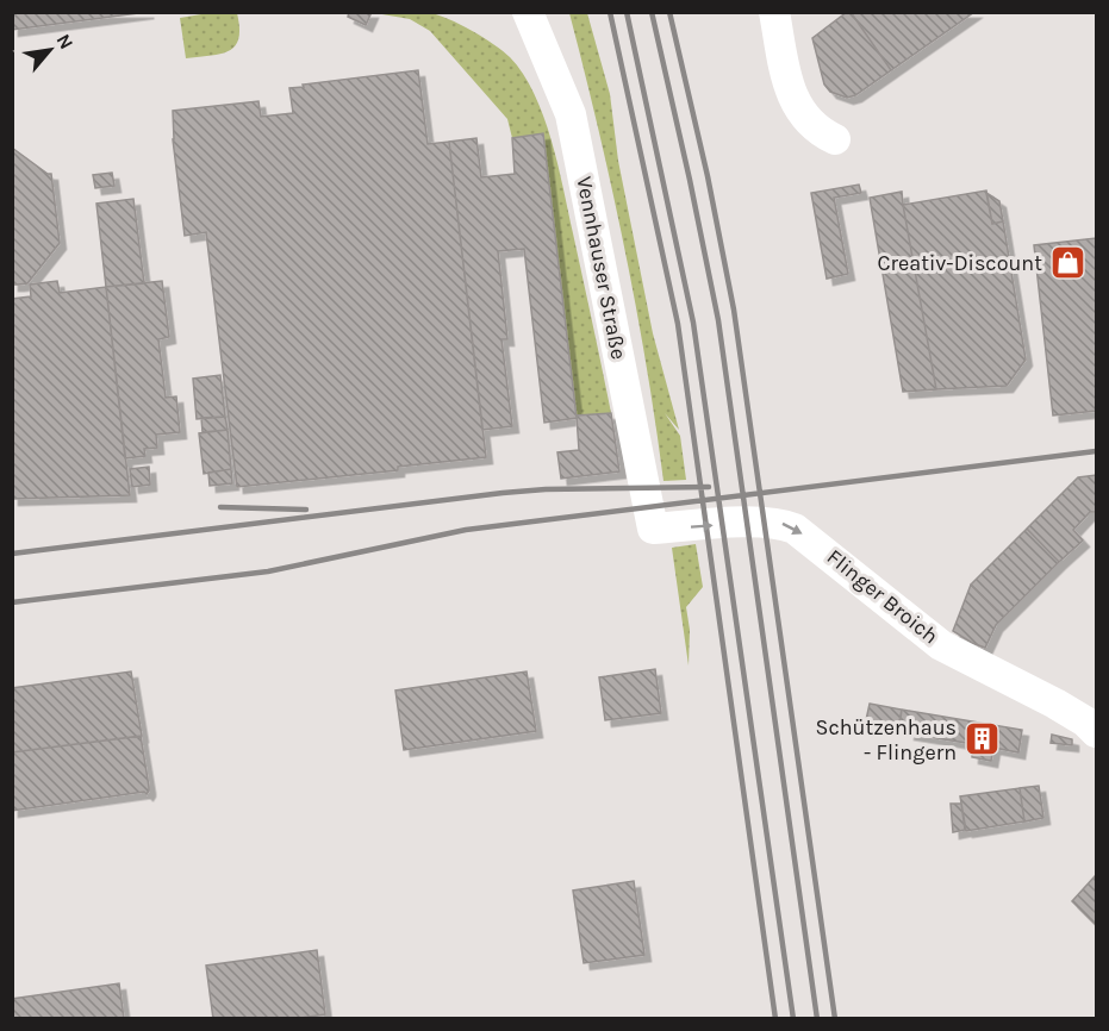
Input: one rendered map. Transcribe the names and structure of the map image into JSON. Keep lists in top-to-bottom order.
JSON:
{
  "streets": {
    "street": ["Vennhauser Straße", "Flinger Broich"]
  },
  "crossings": [
    ["Vennhauser Straße", "Flinger Broich"]
  ],
  "one_way": ["Flinger Broich"],
  "places": {
    "shop": ["Creativ-Discount"],
    "building": ["Schützenhaus - Flingern"]
  },
  "north": "top right"
}
